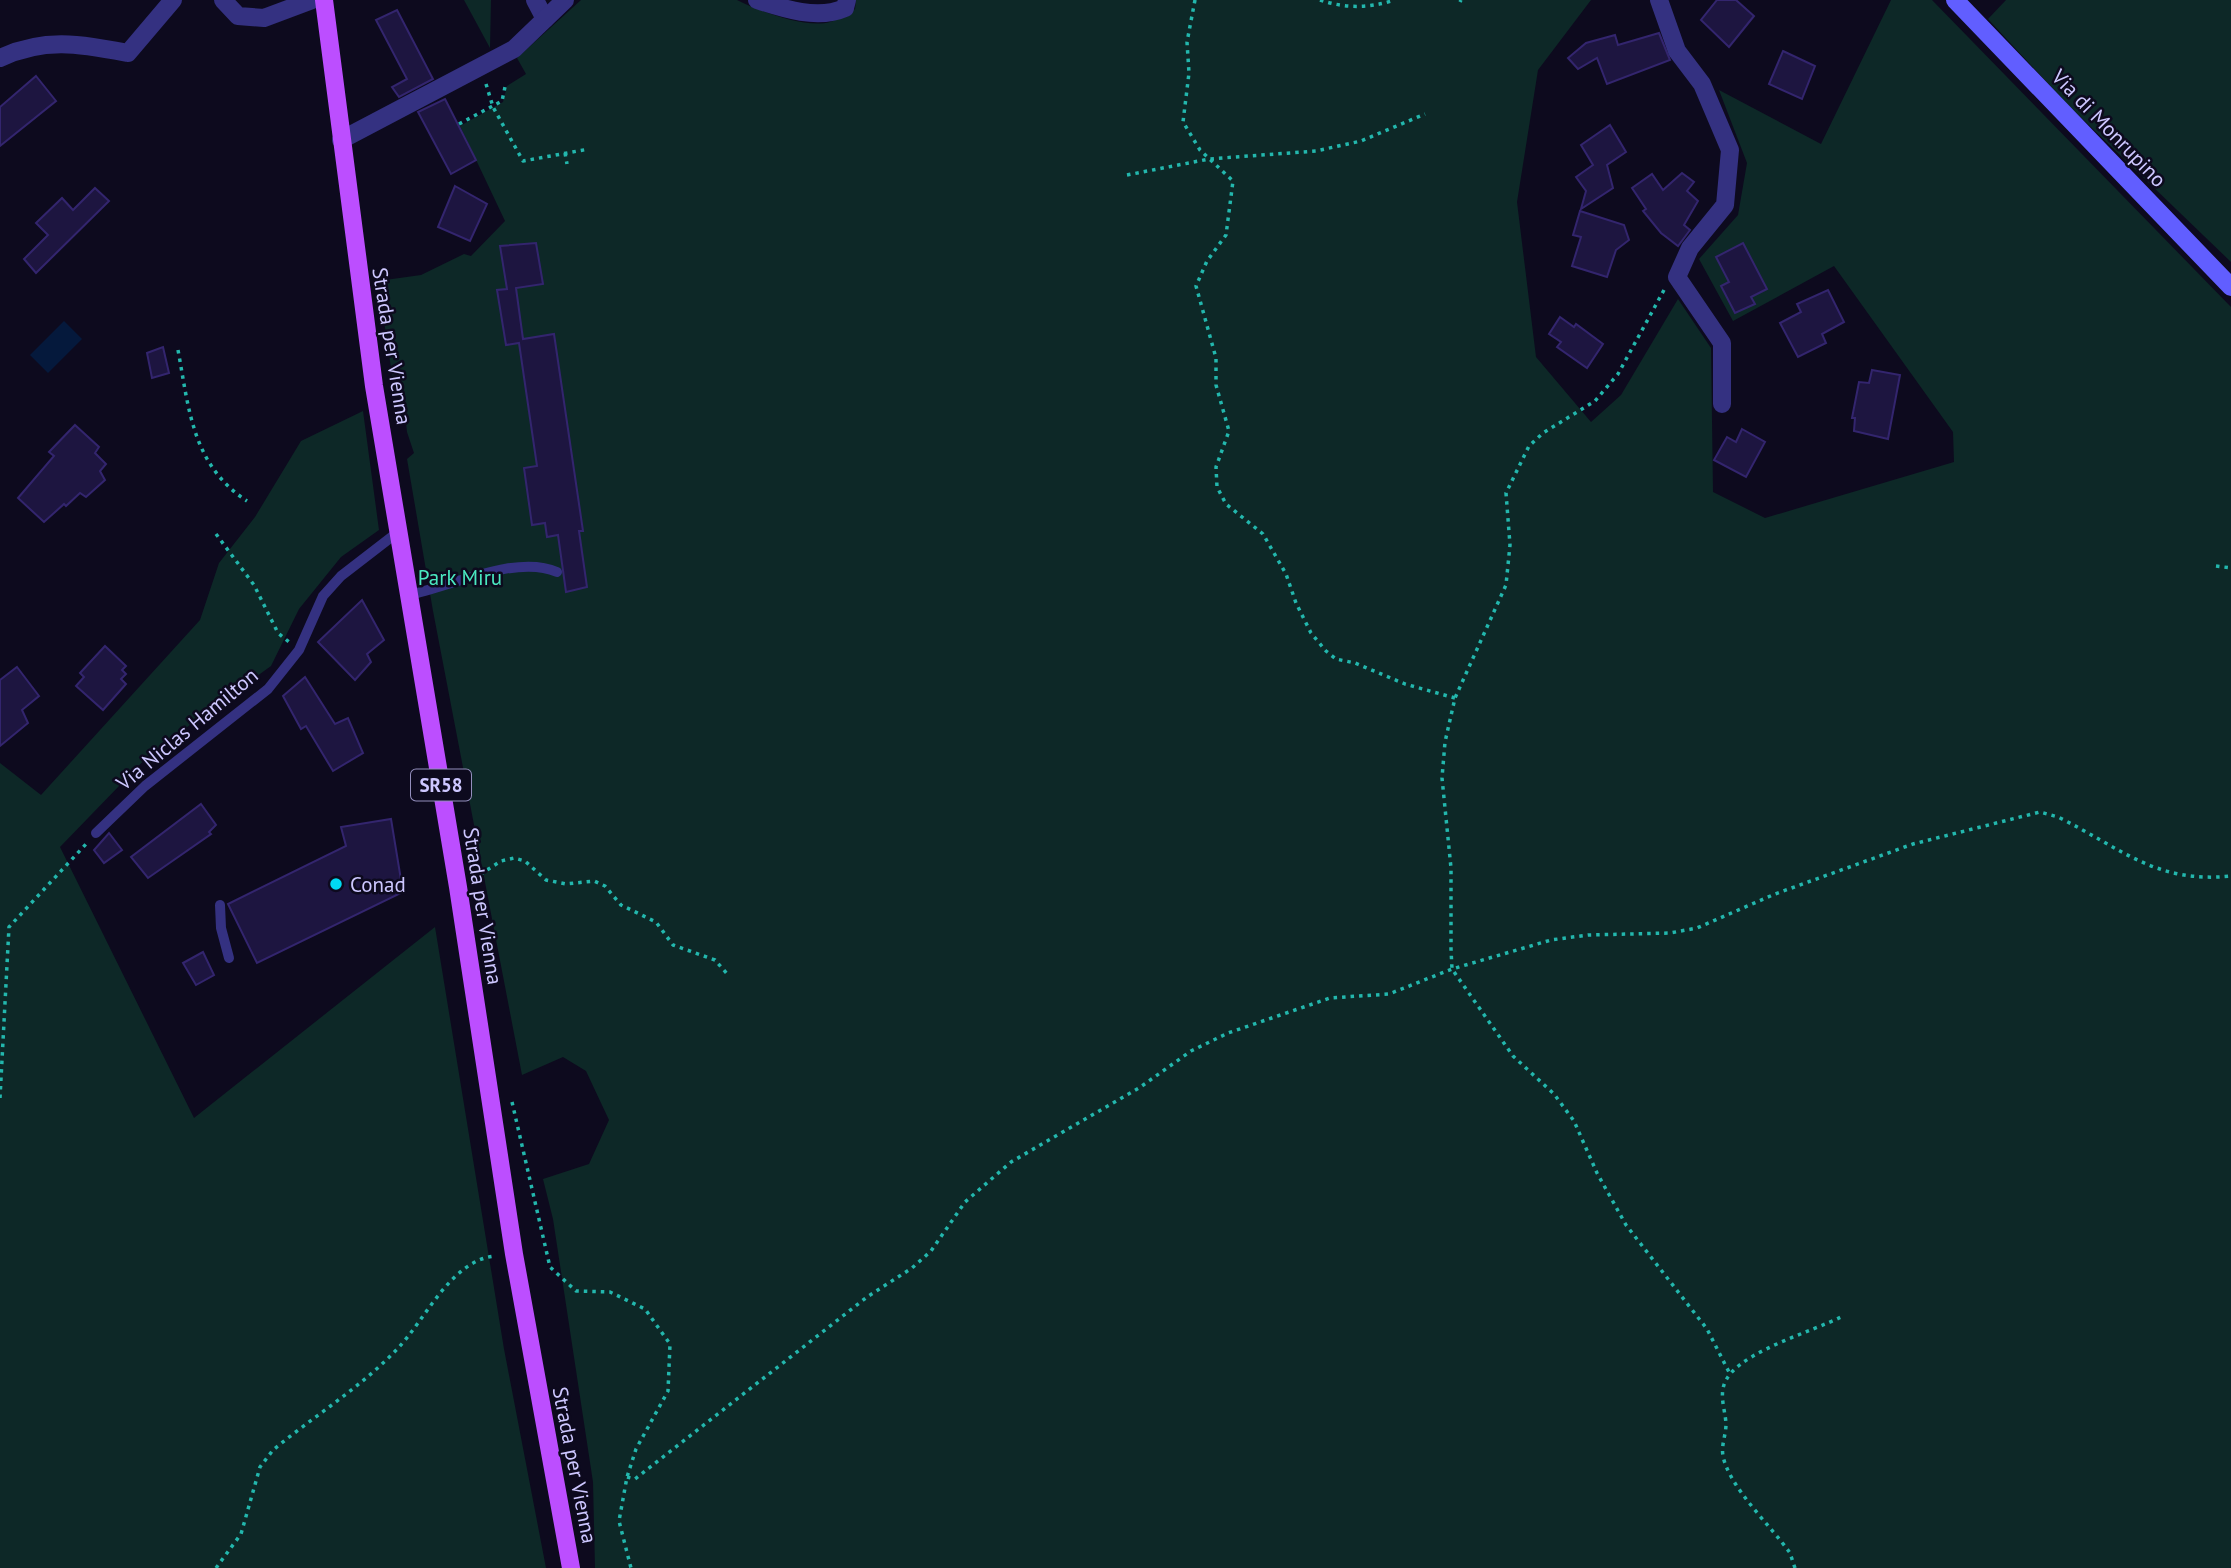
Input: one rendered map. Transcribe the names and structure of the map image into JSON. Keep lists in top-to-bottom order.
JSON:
{
  "streets": {
    "main road": ["Via di Monrupino", "Strada per Vienna", "SR58"],
    "lane": ["Via Niclas Hamilton"]
  },
  "crossings": [
    ["Strada per Vienna", "Via Niclas Hamilton"]
  ],
  "parks": ["Park Miru"],
  "places": ["Conad"]
}
